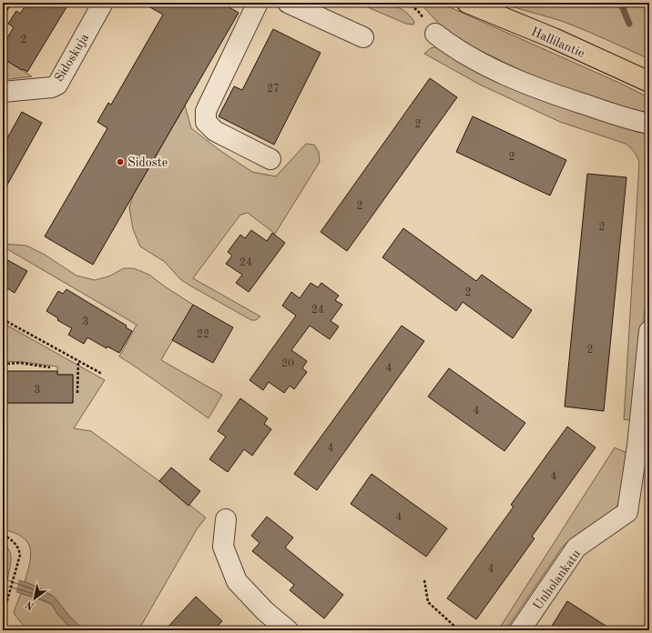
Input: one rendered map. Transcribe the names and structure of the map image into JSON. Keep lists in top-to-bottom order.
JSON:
{
  "streets": {
    "main road": ["Hallilantie"],
    "street": ["Sidoskuja", "Unholankatu"]
  },
  "places": ["Sidoste"],
  "house_numbers": [
    "2",
    "27",
    "2",
    "2",
    "2",
    "2",
    "24",
    "2",
    "24",
    "3",
    "22",
    "2",
    "20",
    "4",
    "3",
    "4",
    "4",
    "4",
    "4",
    "4"
  ],
  "north": "bottom left"
}
